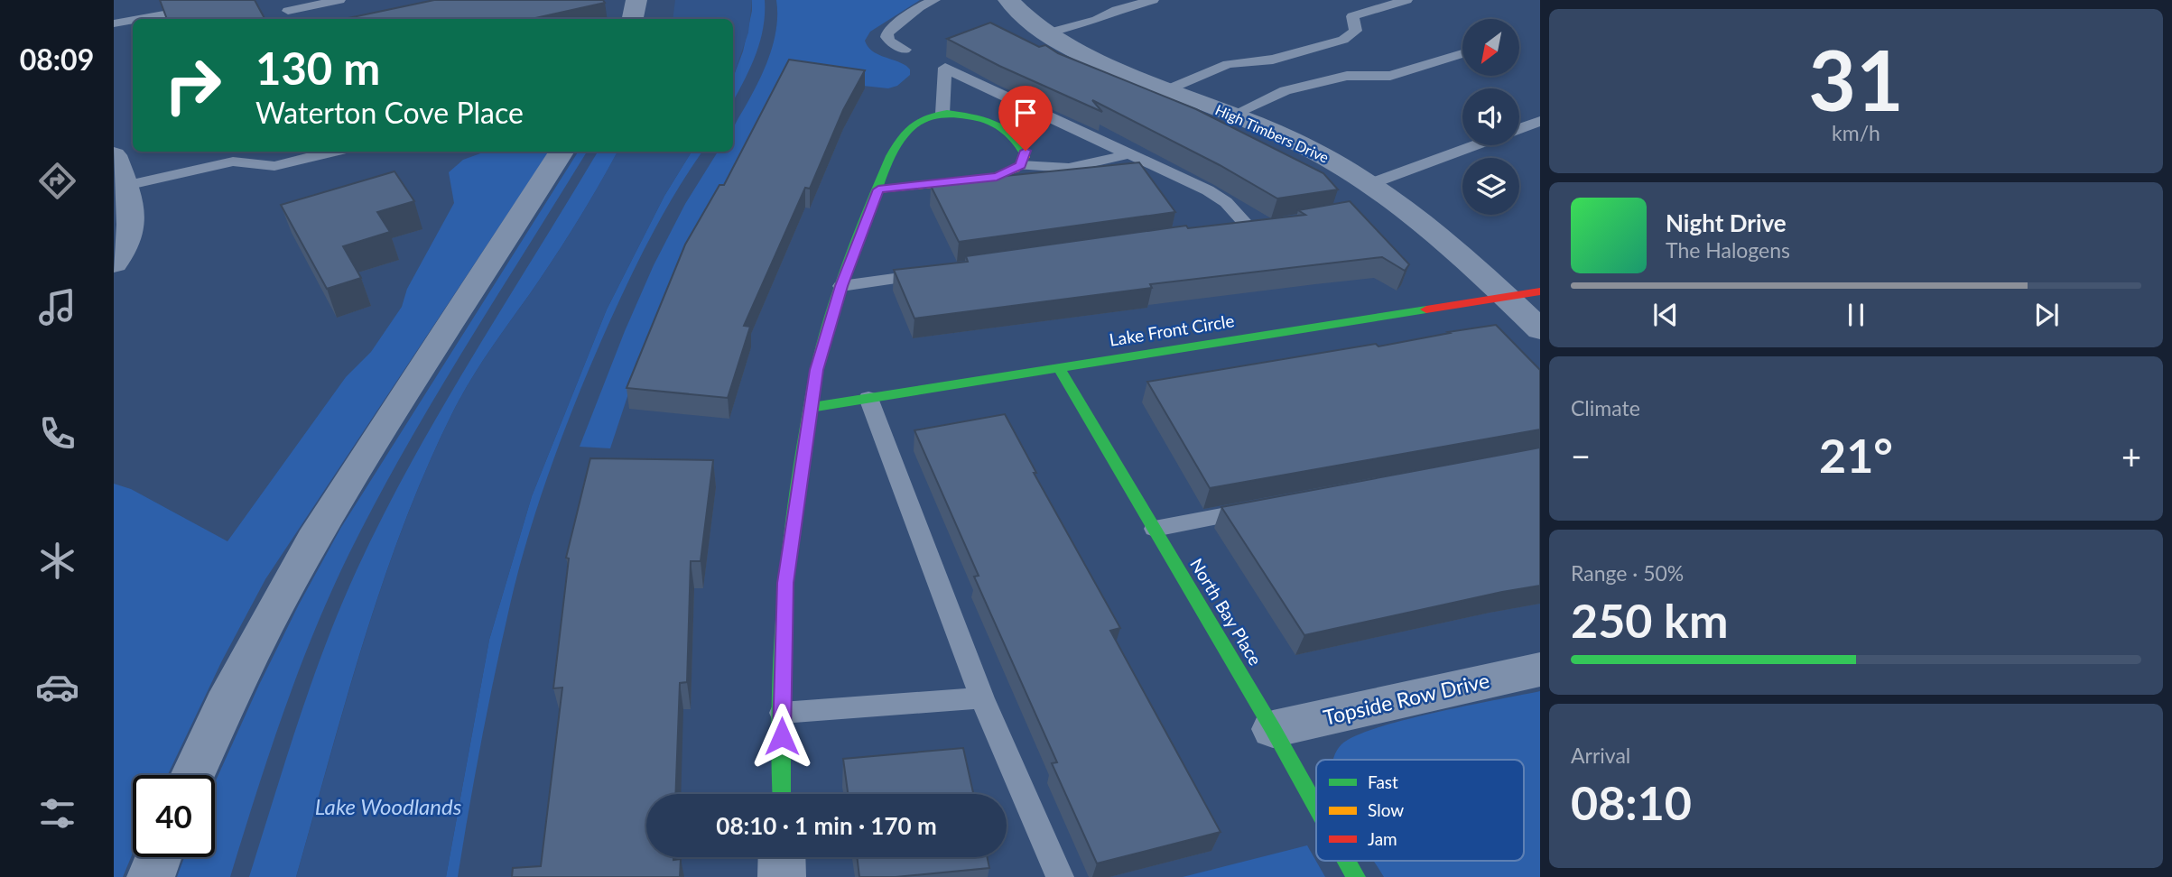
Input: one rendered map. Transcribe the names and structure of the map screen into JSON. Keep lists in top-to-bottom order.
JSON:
{
  "streets": {
    "street": [
      "High Timbers Drive",
      "Lake Front Circle",
      "North Bay Place",
      "Topside Row Drive"
    ]
  },
  "crossings": [
    ["High Timbers Drive", "Lake Front Circle"],
    ["Lake Front Circle", "North Bay Place"],
    ["North Bay Place", "Topside Row Drive"]
  ],
  "water": ["Lake Woodlands"],
  "legend": ["Fast", "Slow", "Jam"],
  "north": "bottom left",
  "page": {
    "tabs": "08:09",
    "tile": [
      ["31", "km/h"],
      "Climate",
      ["Range · 50%", "250 km"],
      ["Arrival", "08:10"]
    ],
    "turn": ["130 m", "Waterton Cove Place"],
    "song": ["Night Drive", "The Halogens"],
    "heat": ["−", "21°", "+"],
    "limit": "40",
    "trip": "08:10 · 1 min · 170 m"
  }
}
